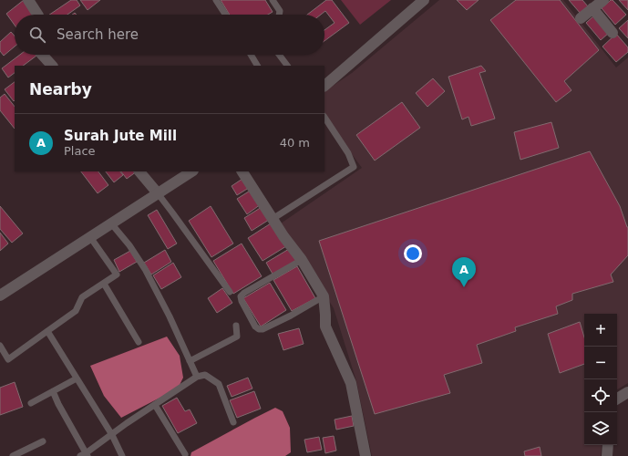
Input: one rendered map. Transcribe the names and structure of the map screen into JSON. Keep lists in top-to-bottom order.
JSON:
{
  "page": {
    "search": "Search here",
    "heading": "Nearby",
    "list": [
      {
        "mark": "A",
        "name": "Surah Jute Mill",
        "note": "Place",
        "value": "40 m"
      }
    ],
    "pins": "A",
    "map_buttons": ["+", "−"]
  }
}
